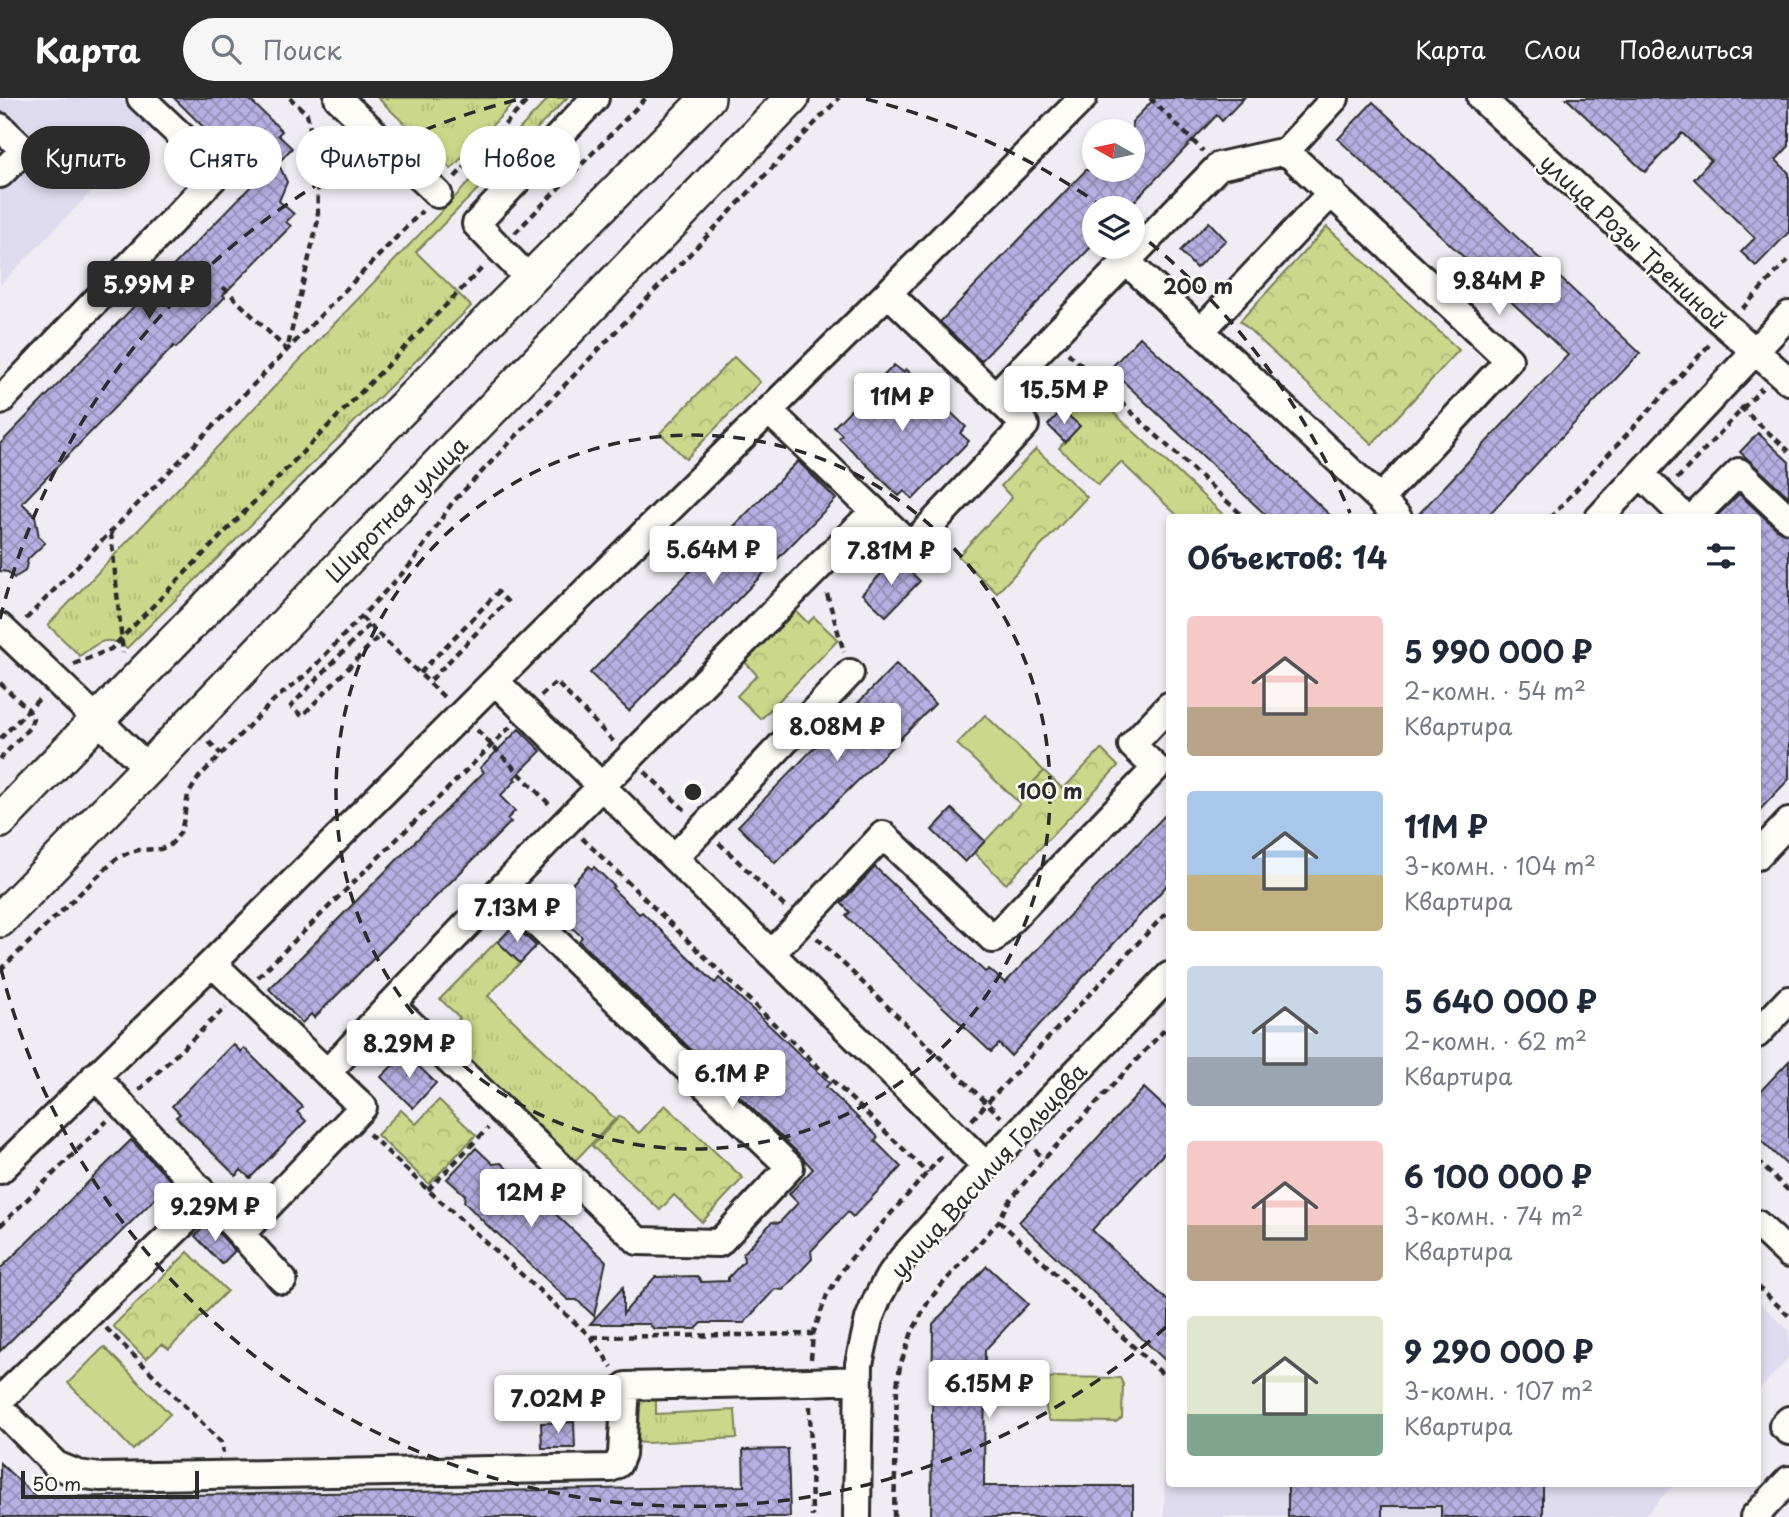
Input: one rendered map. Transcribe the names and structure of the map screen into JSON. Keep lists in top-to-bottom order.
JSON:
{
  "streets": {
    "main road": ["Широтная улица"],
    "street": ["улица Розы Трениной", "улица Василия Гольцова"]
  },
  "scale_bar": "50 m",
  "north": "left",
  "page": {
    "header": "Карта",
    "search": "Поиск",
    "nav": ["Карта", "Слои", "Поделиться"],
    "chip": [
      "Купить",
      "Снять",
      "Фильтры",
      "Новое"
    ],
    "price": [
      "9.84M ₽",
      "5.99M ₽",
      "15.5M ₽",
      "11M ₽",
      "5.64M ₽",
      "7.81M ₽",
      "8.08M ₽",
      "7.13M ₽",
      "8.29M ₽",
      "6.1M ₽",
      "12M ₽",
      "9.29M ₽",
      "6.15M ₽",
      "7.02M ₽"
    ],
    "heading": "Объектов: 14",
    "list": [
      {
        "name": "5 990 000 ₽",
        "note": "2-комн. · 54 m² · Квартира"
      },
      {
        "name": "11M ₽",
        "note": "3-комн. · 104 m² · Квартира"
      },
      {
        "name": "5 640 000 ₽",
        "note": "2-комн. · 62 m² · Квартира"
      },
      {
        "name": "6 100 000 ₽",
        "note": "3-комн. · 74 m² · Квартира"
      },
      {
        "name": "9 290 000 ₽",
        "note": "3-комн. · 107 m² · Квартира"
      }
    ],
    "scale": "50 m"
  },
  "rings": ["200 m", "100 m"]
}
